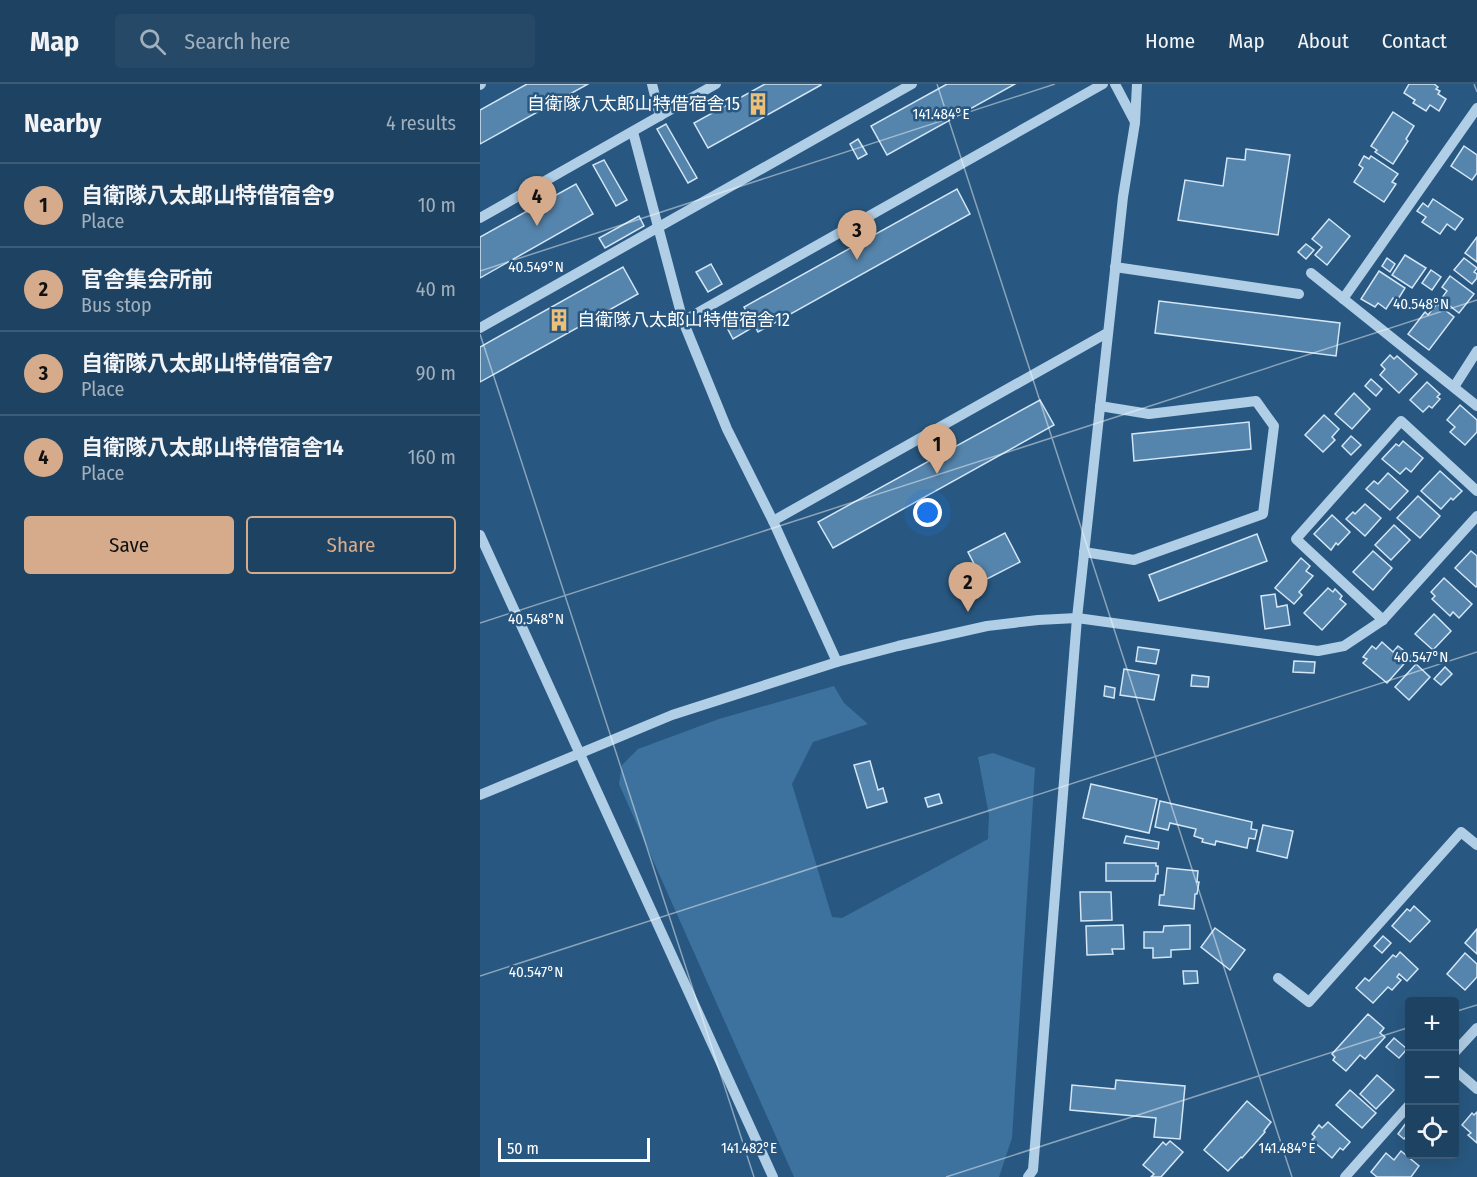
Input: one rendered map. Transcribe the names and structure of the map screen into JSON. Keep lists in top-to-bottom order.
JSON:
{
  "places": {
    "building": ["自衛隊八太郎山特借宿舎15", "自衛隊八太郎山特借宿舎12"]
  },
  "scale_bar": "50 m",
  "page": {
    "header": "Map",
    "search": "Search here",
    "nav": [
      "Home",
      "Map",
      "About",
      "Contact"
    ],
    "heading": ["Nearby", "4 results"],
    "list": [
      {
        "mark": "1",
        "name": "自衛隊八太郎山特借宿舎9",
        "note": "Place",
        "value": "10 m"
      },
      {
        "mark": "2",
        "name": "官舎集会所前",
        "note": "Bus stop",
        "value": "40 m"
      },
      {
        "mark": "3",
        "name": "自衛隊八太郎山特借宿舎7",
        "note": "Place",
        "value": "90 m"
      },
      {
        "mark": "4",
        "name": "自衛隊八太郎山特借宿舎14",
        "note": "Place",
        "value": "160 m"
      }
    ],
    "pins": [
      "4",
      "3",
      "1",
      "2"
    ],
    "buttons": ["Save", "Share"],
    "map_buttons": ["+", "−"],
    "scale": "50 m"
  },
  "coordinates": [
    "141.484°E",
    "40.549°N",
    "40.548°N",
    "40.547°N",
    "141.482°E"
  ]
}
